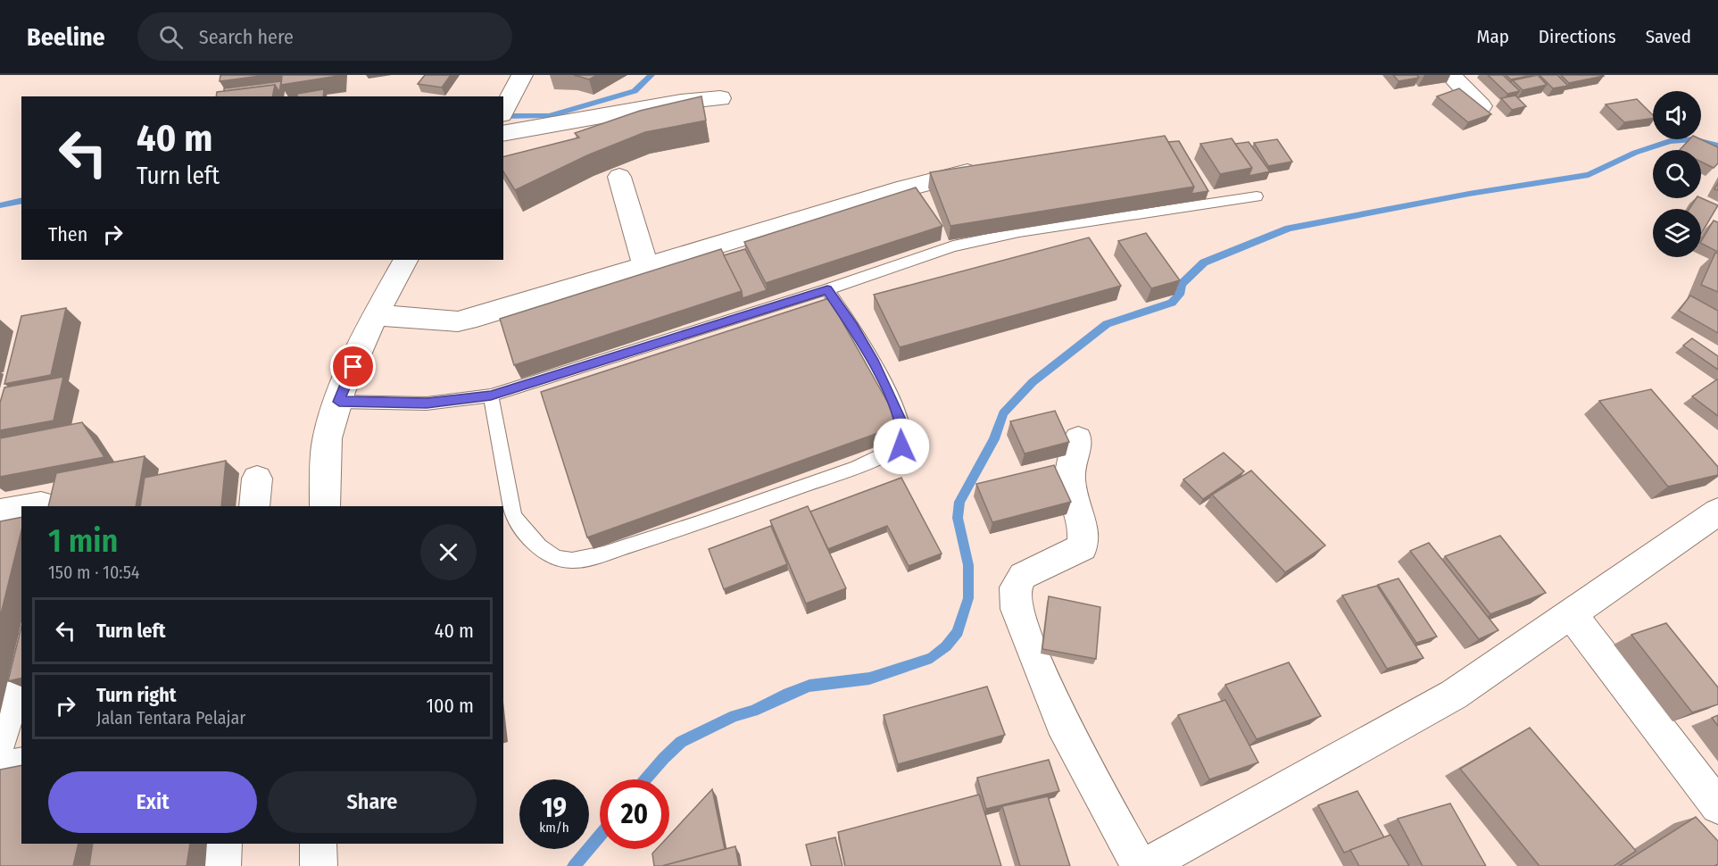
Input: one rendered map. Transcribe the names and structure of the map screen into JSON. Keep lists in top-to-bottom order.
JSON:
{
  "page": {
    "header": "Beeline",
    "search": "Search here",
    "nav": ["Map", "Directions", "Saved"],
    "turn": ["40 m", "Turn left"],
    "then": "Then",
    "heading": ["1 min", "150 m · 10:54"],
    "list": [
      {
        "name": "Turn left",
        "value": "40 m"
      },
      {
        "name": "Turn right",
        "note": "Jalan Tentara Pelajar",
        "value": "100 m"
      }
    ],
    "buttons": ["Exit", "Share"],
    "speed": "19 km/h",
    "limit": "20"
  }
}
